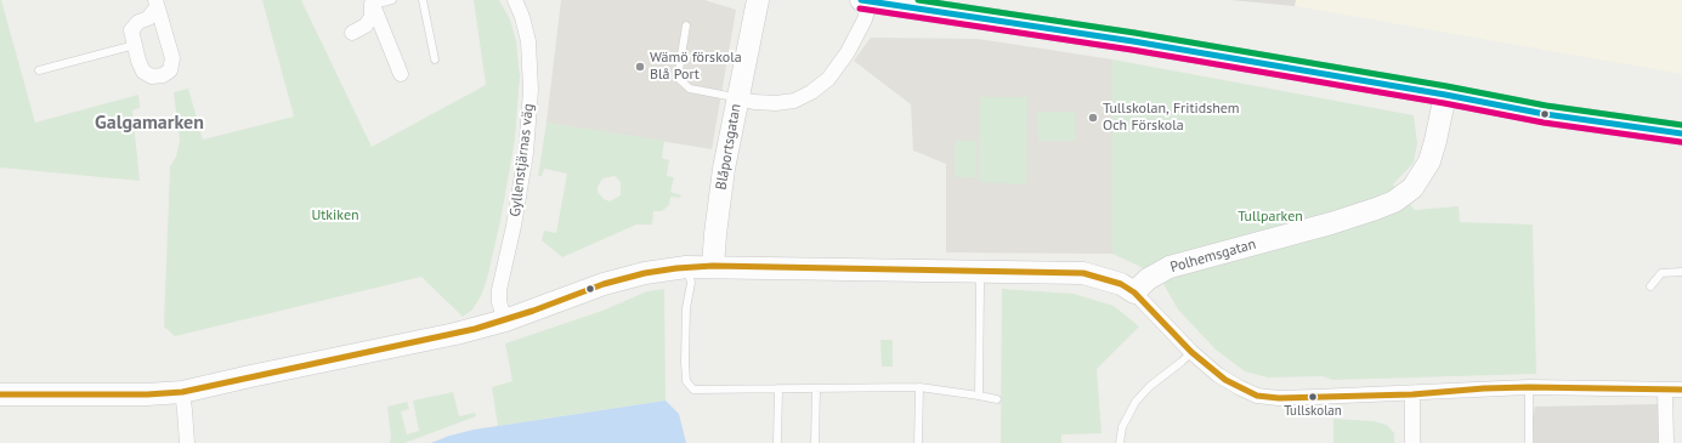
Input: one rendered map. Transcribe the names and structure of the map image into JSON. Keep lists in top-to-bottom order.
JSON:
{
  "streets": {
    "street": ["Blåportsgatan", "Gyllenstjärnas väg", "Polhemsgatan"]
  },
  "districts": ["Galgamarken"],
  "parks": ["Utkiken", "Tullparken"],
  "places": ["Wämö förskola Blå Port", "Tullskolan, Fritidshem Och Förskola", "Tullskolan"]
}
